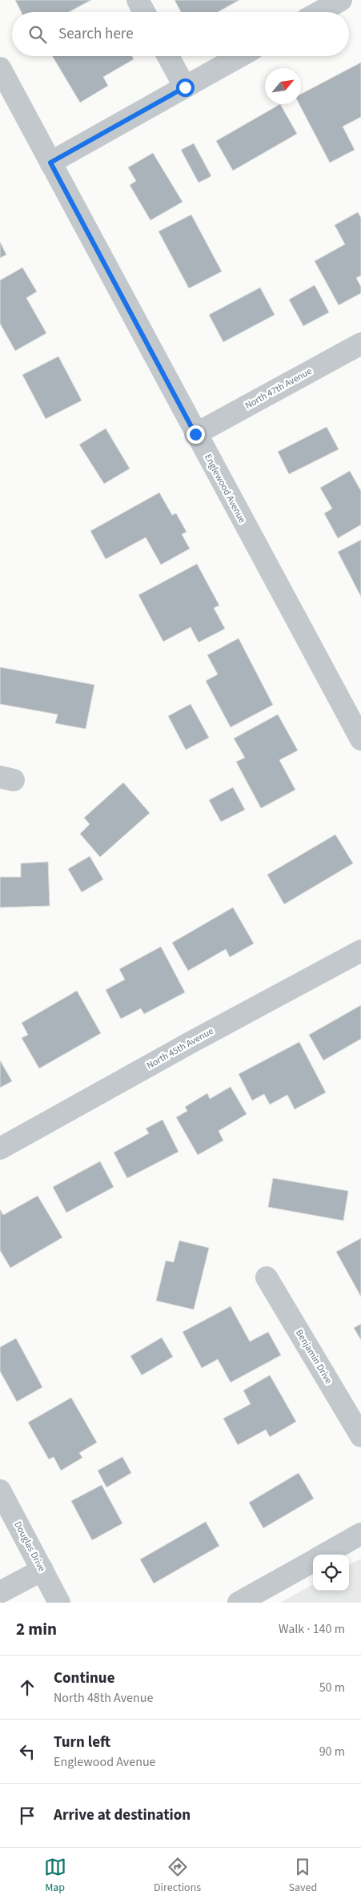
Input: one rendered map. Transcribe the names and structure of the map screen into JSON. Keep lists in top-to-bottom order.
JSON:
{
  "streets": {
    "street": [
      "North 47th Avenue",
      "Englewood Avenue",
      "North 45th Avenue",
      "Benjamin Drive",
      "Douglas Drive"
    ]
  },
  "crossings": [
    ["North 47th Avenue", "Englewood Avenue"]
  ],
  "north": "top right",
  "page": {
    "search": "Search here",
    "heading": ["2 min", "Walk · 140 m"],
    "list": [
      ["Continue", "North 48th Avenue", "50 m"],
      ["Turn left", "Englewood Avenue", "90 m"],
      "Arrive at destination"
    ],
    "nav": ["Map", "Directions", "Saved"]
  }
}
